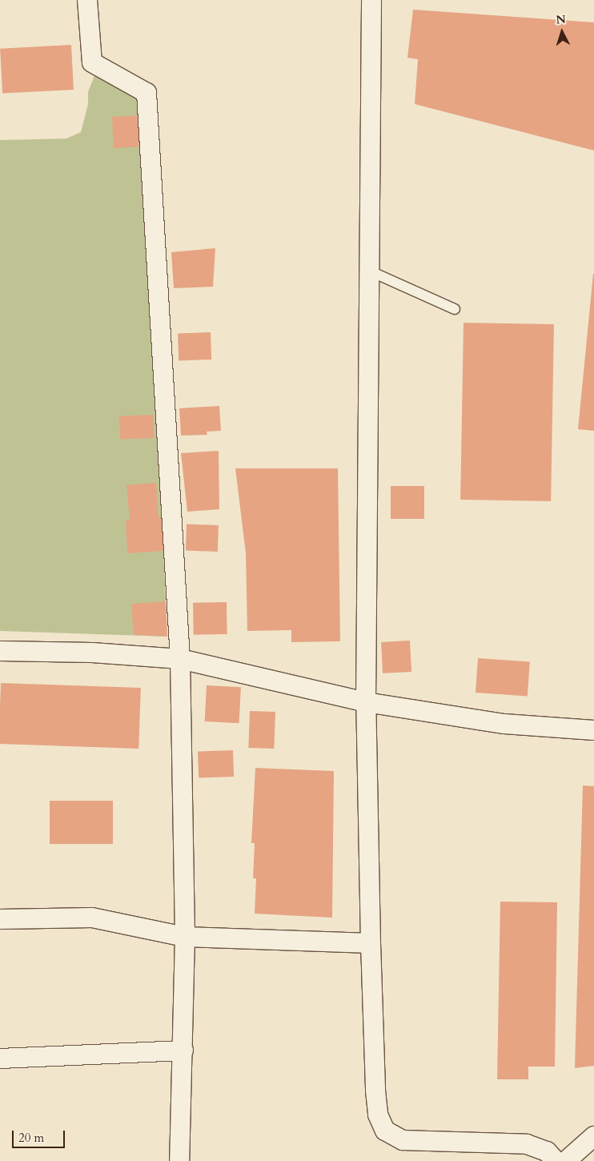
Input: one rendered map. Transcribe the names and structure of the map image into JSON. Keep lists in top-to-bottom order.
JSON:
{
  "scale_bar": "20 m",
  "north": "top"
}
